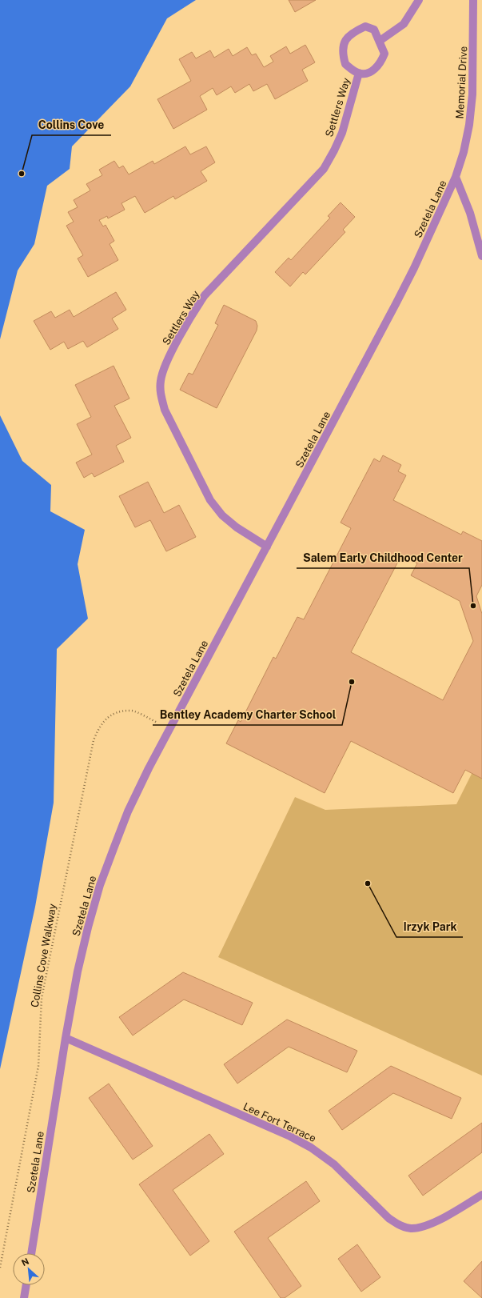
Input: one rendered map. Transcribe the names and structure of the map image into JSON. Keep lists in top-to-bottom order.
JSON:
{
  "streets": {
    "street": [
      "Memorial Drive",
      "Settlers Way",
      "Szetela Lane",
      "Lee Fort Terrace"
    ],
    "path": ["Collins Cove Walkway"]
  },
  "crossings": [
    ["Memorial Drive", "Szetela Lane"],
    ["Settlers Way", "Szetela Lane"],
    ["Szetela Lane", "Collins Cove Walkway"],
    ["Szetela Lane", "Lee Fort Terrace"]
  ],
  "places": [
    "Collins Cove",
    "Salem Early Childhood Center",
    "Bentley Academy Charter School",
    "Irzyk Park"
  ],
  "north": "top left"
}
